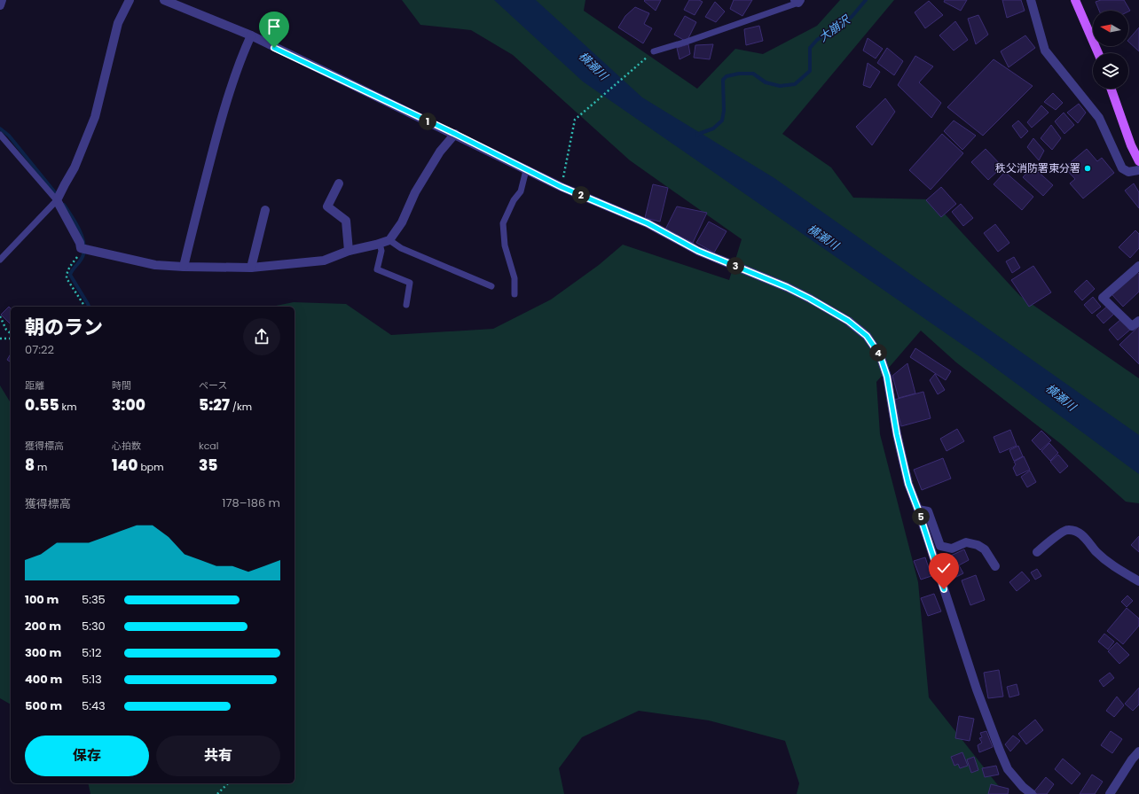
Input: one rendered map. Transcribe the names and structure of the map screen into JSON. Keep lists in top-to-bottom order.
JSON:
{
  "water": ["大崩沢", "横瀬川"],
  "places": ["秩父消防署東分署"],
  "north": "left",
  "page": {
    "pins": [
      "1",
      "2",
      "3",
      "4",
      "5"
    ],
    "heading": ["朝のラン", "07:22"],
    "stats": [
      ["距離", "0.55 km"],
      ["時間", "3:00"],
      ["ペース", "5:27 /km"],
      ["獲得標高", "8 m"],
      ["心拍数", "140 bpm"],
      ["kcal", "35"]
    ],
    "chart": ["獲得標高", "178–186 m"],
    "list": [
      {
        "name": "100 m",
        "note": "5:35"
      },
      {
        "name": "200 m",
        "note": "5:30"
      },
      {
        "name": "300 m",
        "note": "5:12"
      },
      {
        "name": "400 m",
        "note": "5:13"
      },
      {
        "name": "500 m",
        "note": "5:43"
      }
    ],
    "buttons": ["保存", "共有"]
  }
}
